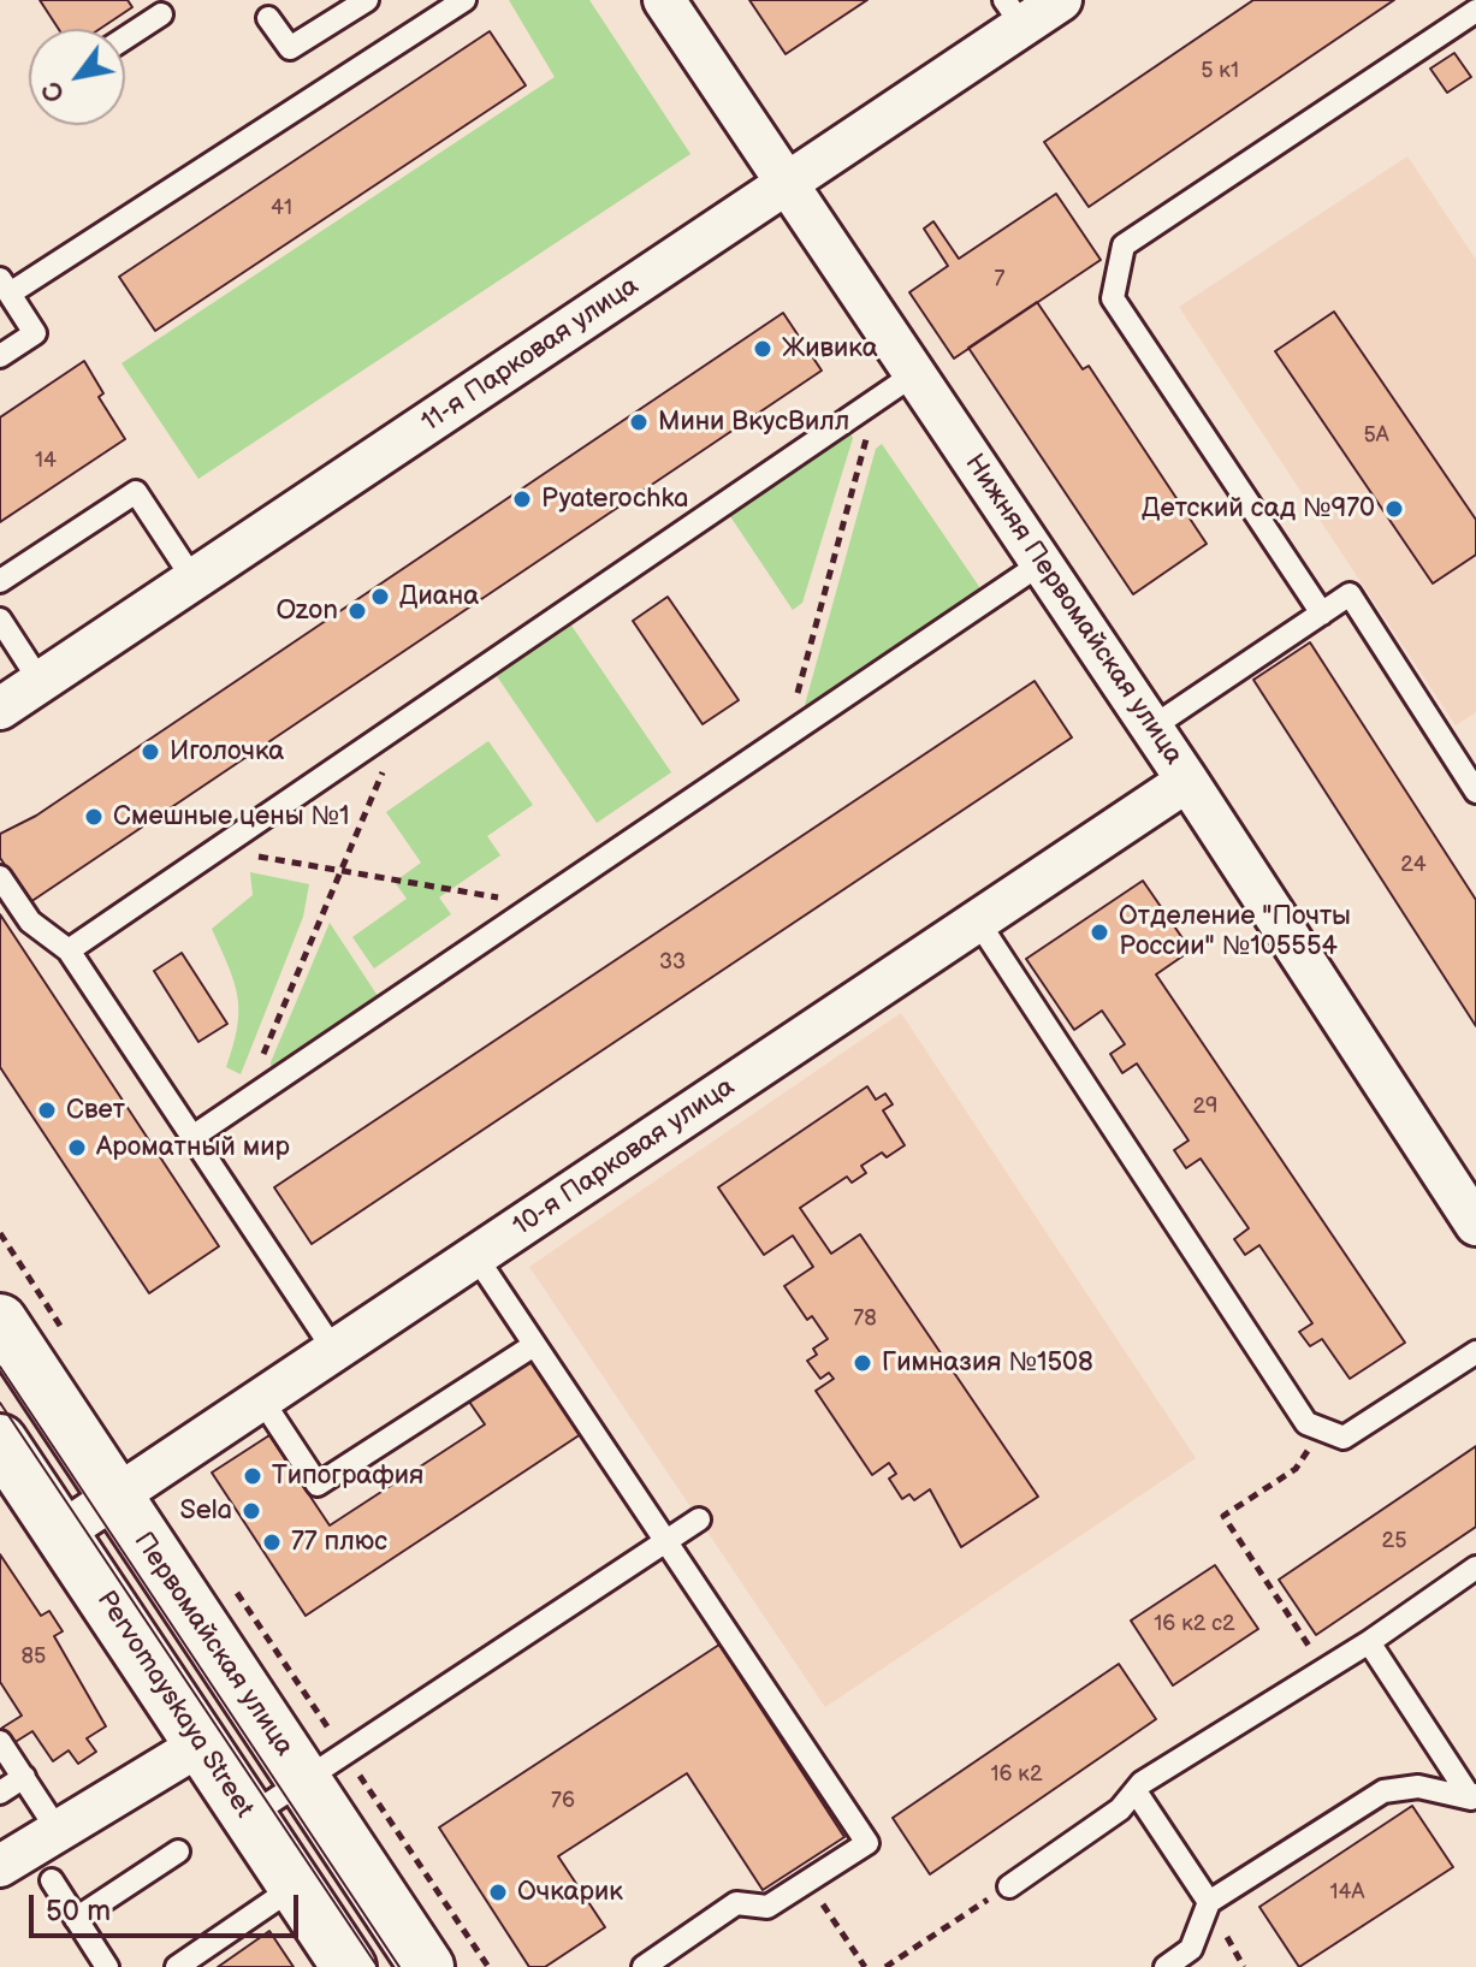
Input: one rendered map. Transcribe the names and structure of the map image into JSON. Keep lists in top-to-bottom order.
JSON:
{
  "streets": {
    "main road": ["Первомайская улица", "Pervomayskaya Street"],
    "street": ["11-я Парковая улица", "Нижняя Первомайская улица", "10-я Парковая улица"]
  },
  "crossings": [
    ["11-я Парковая улица", "Нижняя Первомайская улица"],
    ["Нижняя Первомайская улица", "10-я Парковая улица"],
    ["10-я Парковая улица", "Первомайская улица"],
    ["10-я Парковая улица", "Pervomayskaya Street"]
  ],
  "places": [
    "Живика",
    "Мини ВкусВилл",
    "Pyaterochka",
    "Детский сад №970",
    "Диана",
    "Ozon",
    "Иголочка",
    "Смешные цены №1",
    "Отделение \"Почты России\" №105554",
    "Свет",
    "Ароматный мир",
    "Гимназия №1508",
    "Типография",
    "Sela",
    "77 плюс",
    "Очкарик"
  ],
  "house_numbers": [
    "5 к1",
    "41",
    "7",
    "5А",
    "14",
    "24",
    "33",
    "29",
    "78",
    "25",
    "16 к2 с2",
    "85",
    "16 к2",
    "76",
    "14А"
  ],
  "scale_bar": "50 m",
  "north": "bottom left"
}
